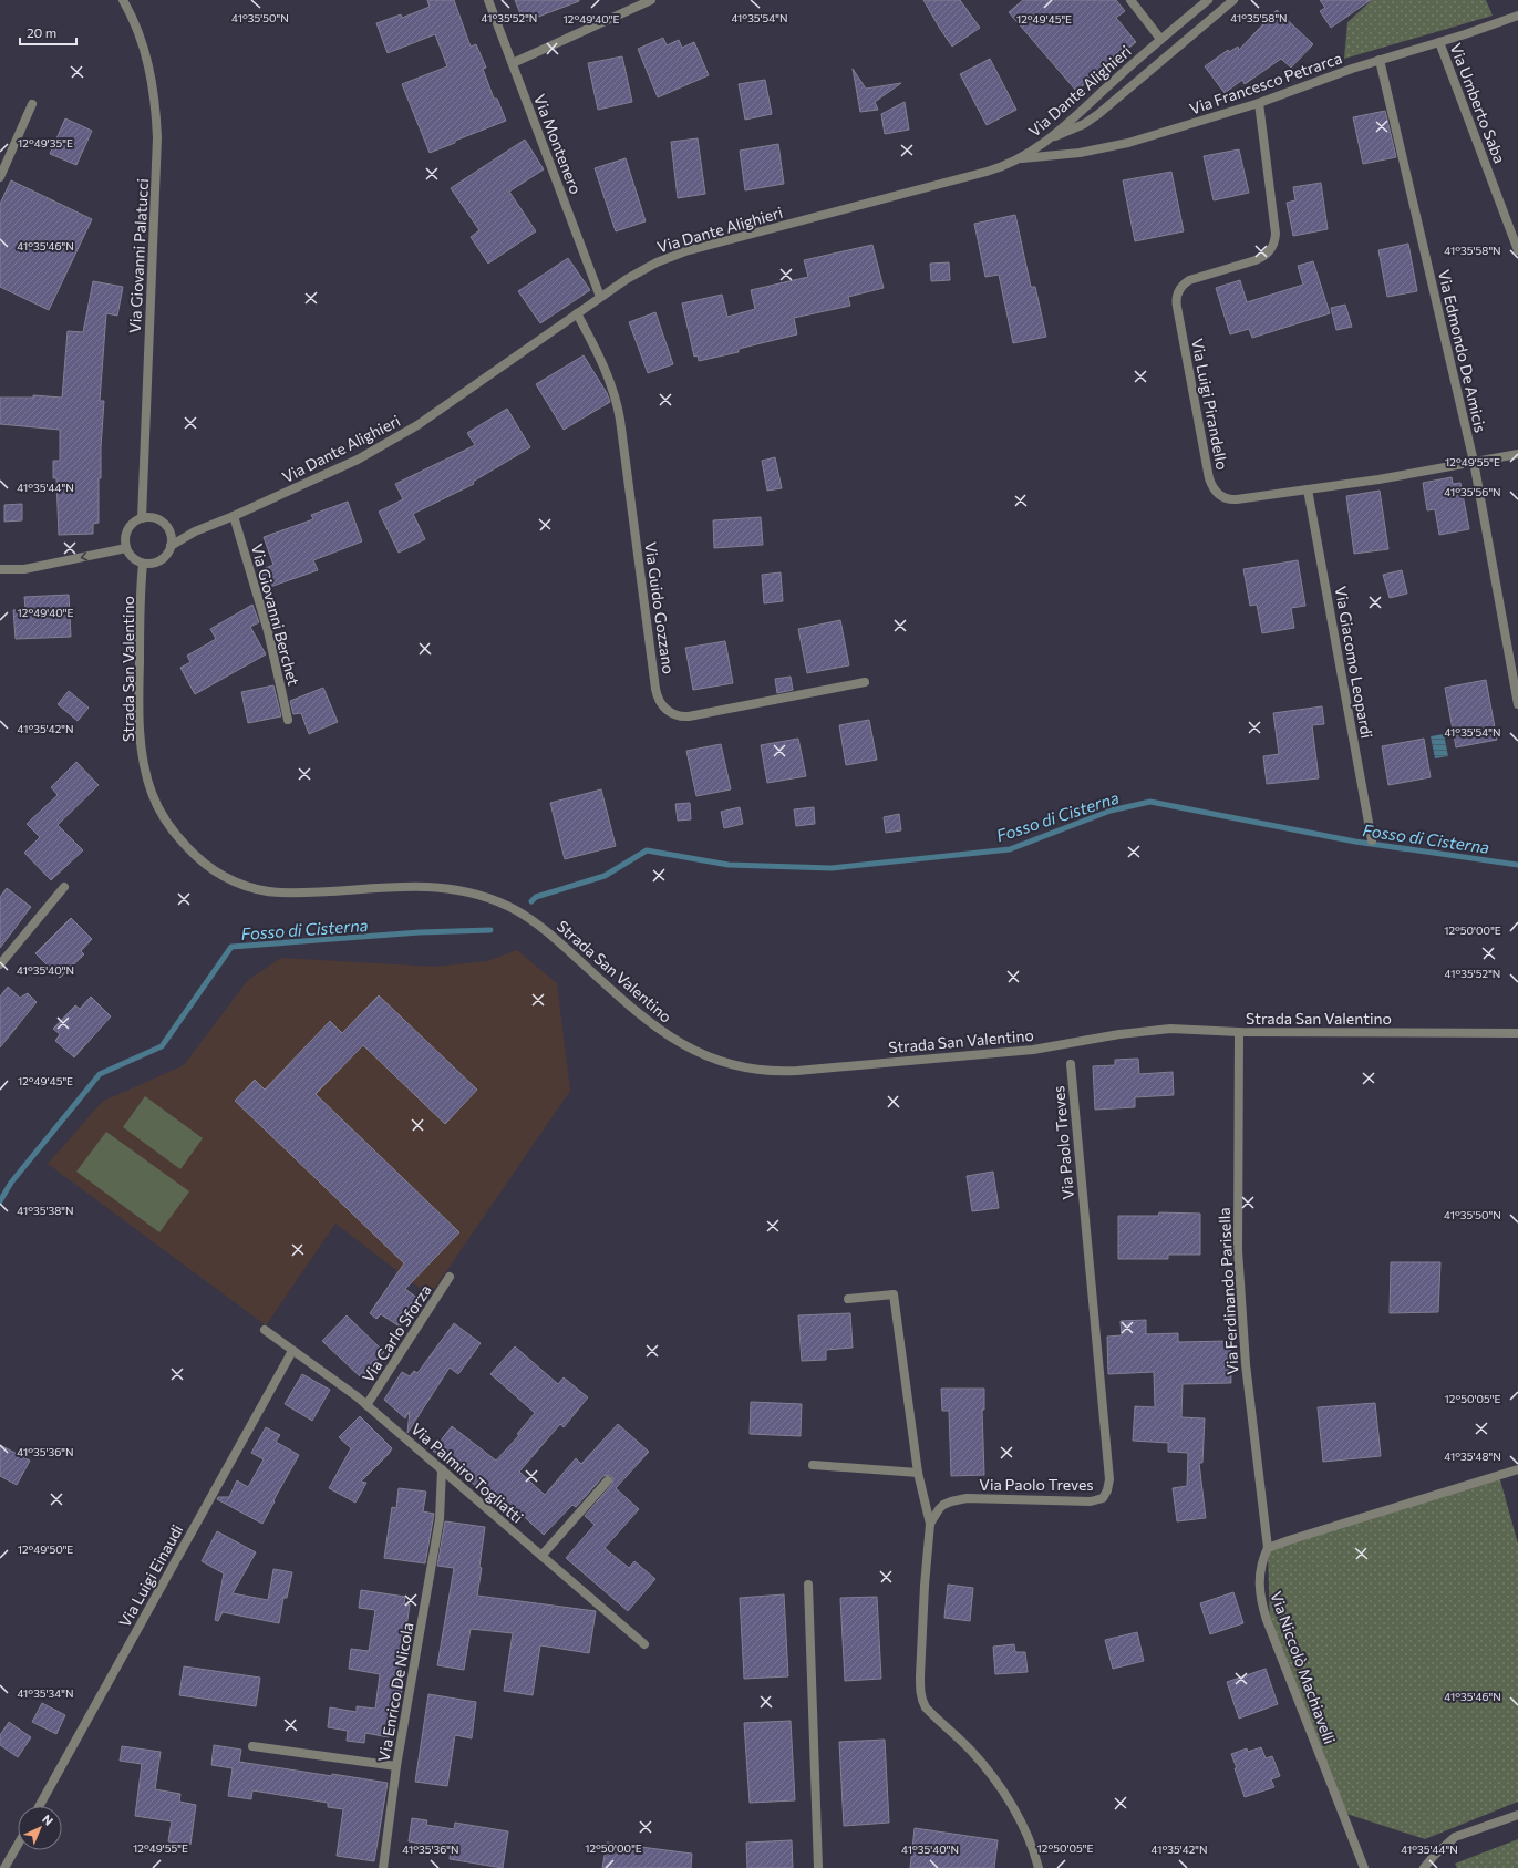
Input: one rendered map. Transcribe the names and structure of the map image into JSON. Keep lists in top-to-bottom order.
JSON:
{
  "streets": {
    "street": [
      "Via Francesco Petrarca",
      "Via Dante Alighieri",
      "Via Umberto Saba",
      "Via Montenero",
      "Via Giovanni Palatucci",
      "Via Edmondo De Amicis",
      "Via Luigi Pirandello",
      "Via Guido Gozzano",
      "Via Giovanni Berchet",
      "Via Giacomo Leopardi",
      "Strada San Valentino",
      "Via Paolo Treves",
      "Via Ferdinando Parisella",
      "Via Carlo Sforza",
      "Via Palmiro Togliatti",
      "Via Luigi Einaudi",
      "Via Niccolò Machiavelli",
      "Via Enrico De Nicola"
    ]
  },
  "crossings": [
    ["Via Francesco Petrarca", "Via Dante Alighieri"],
    ["Via Francesco Petrarca", "Via Umberto Saba"],
    ["Via Francesco Petrarca", "Via Edmondo De Amicis"],
    ["Via Francesco Petrarca", "Via Luigi Pirandello"],
    ["Via Dante Alighieri", "Via Montenero"],
    ["Via Dante Alighieri", "Via Giovanni Palatucci"],
    ["Via Dante Alighieri", "Via Guido Gozzano"],
    ["Via Dante Alighieri", "Via Giovanni Berchet"],
    ["Via Dante Alighieri", "Strada San Valentino"],
    ["Via Giovanni Palatucci", "Strada San Valentino"],
    ["Via Edmondo De Amicis", "Via Luigi Pirandello"],
    ["Via Luigi Pirandello", "Via Giacomo Leopardi"],
    ["Strada San Valentino", "Via Ferdinando Parisella"],
    ["Via Ferdinando Parisella", "Via Niccolò Machiavelli"],
    ["Via Carlo Sforza", "Via Palmiro Togliatti"],
    ["Via Palmiro Togliatti", "Via Luigi Einaudi"],
    ["Via Palmiro Togliatti", "Via Enrico De Nicola"]
  ],
  "water": ["Fosso di Cisterna"],
  "scale_bar": "20 m",
  "north": "top right",
  "coordinates": [
    "41°35'50\"N",
    "41°35'52\"N",
    "41°35'54\"N",
    "41°35'58\"N",
    "12°49'40\"E",
    "12°49'45\"E",
    "12°49'35\"E",
    "41°35'46\"N",
    "12°49'55\"E",
    "41°35'44\"N",
    "41°35'56\"N",
    "41°35'42\"N",
    "12°50'00\"E",
    "41°35'40\"N",
    "41°35'38\"N",
    "12°50'05\"E",
    "41°35'36\"N",
    "41°35'48\"N",
    "12°49'50\"E",
    "41°35'34\"N"
  ]
}
